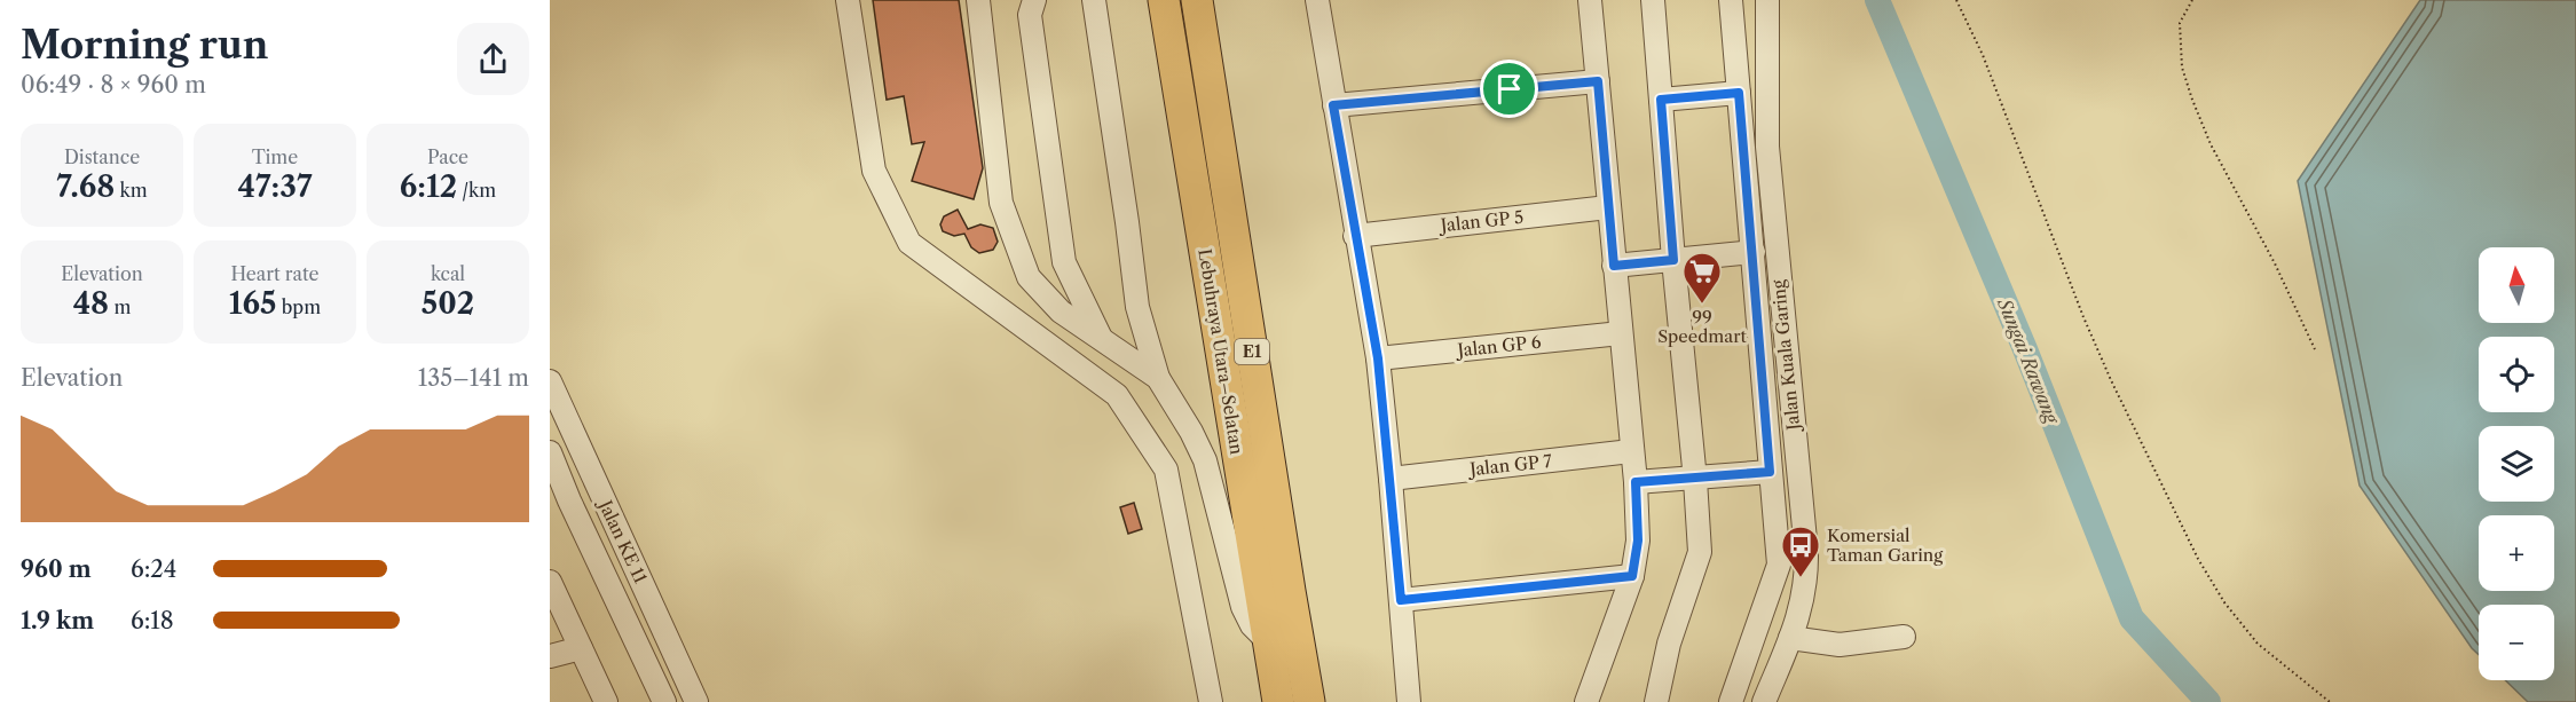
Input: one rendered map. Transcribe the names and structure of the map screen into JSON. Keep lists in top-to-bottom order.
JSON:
{
  "streets": {
    "highway": ["Lebuhraya Utara–Selatan", "E1"],
    "street": [
      "Jalan GP 5",
      "Jalan GP 6",
      "Jalan Kuala Garing",
      "Jalan GP 7",
      "Jalan KE 11"
    ]
  },
  "water": ["Sungai Rawang"],
  "places": {
    "supermarket": ["99 Speedmart"],
    "bus stop": ["Komersial Taman Garing"]
  },
  "north": "top",
  "page": {
    "heading": ["Morning run", "06:49 · 8 × 960 m"],
    "stats": [
      ["Distance", "7.68 km"],
      ["Time", "47:37"],
      ["Pace", "6:12 /km"],
      ["Elevation", "48 m"],
      ["Heart rate", "165 bpm"],
      ["kcal", "502"]
    ],
    "map_buttons": ["+", "−"],
    "chart": ["Elevation", "135–141 m"],
    "list": [
      {
        "name": "960 m",
        "note": "6:24"
      },
      {
        "name": "1.9 km",
        "note": "6:18"
      }
    ]
  }
}
